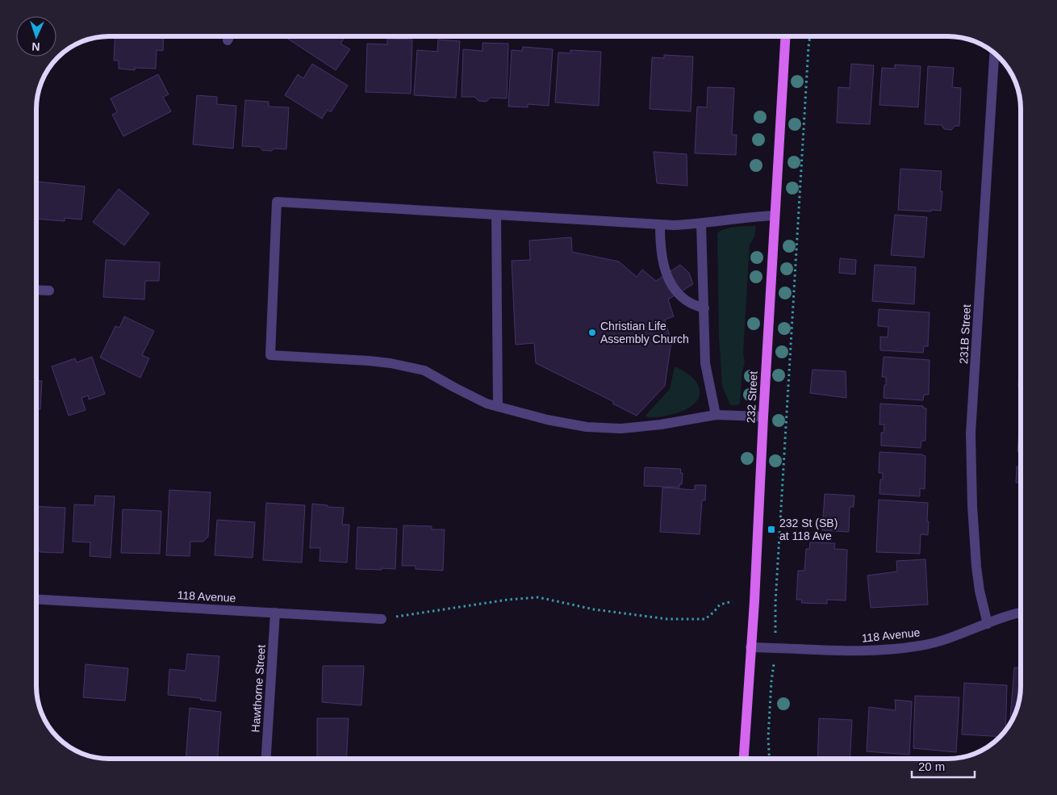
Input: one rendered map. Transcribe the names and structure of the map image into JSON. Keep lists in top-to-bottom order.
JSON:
{
  "streets": {
    "main road": ["232 Street"],
    "street": ["231B Street", "118 Avenue", "Hawthorne Street"]
  },
  "crossings": [
    ["231B Street", "118 Avenue"],
    ["232 Street", "118 Avenue"],
    ["118 Avenue", "Hawthorne Street"]
  ],
  "places": {
    "other": ["Christian Life Assembly Church"],
    "transit": ["232 St (SB) at 118 Ave"]
  },
  "scale_bar": "20 m",
  "north": "bottom"
}
